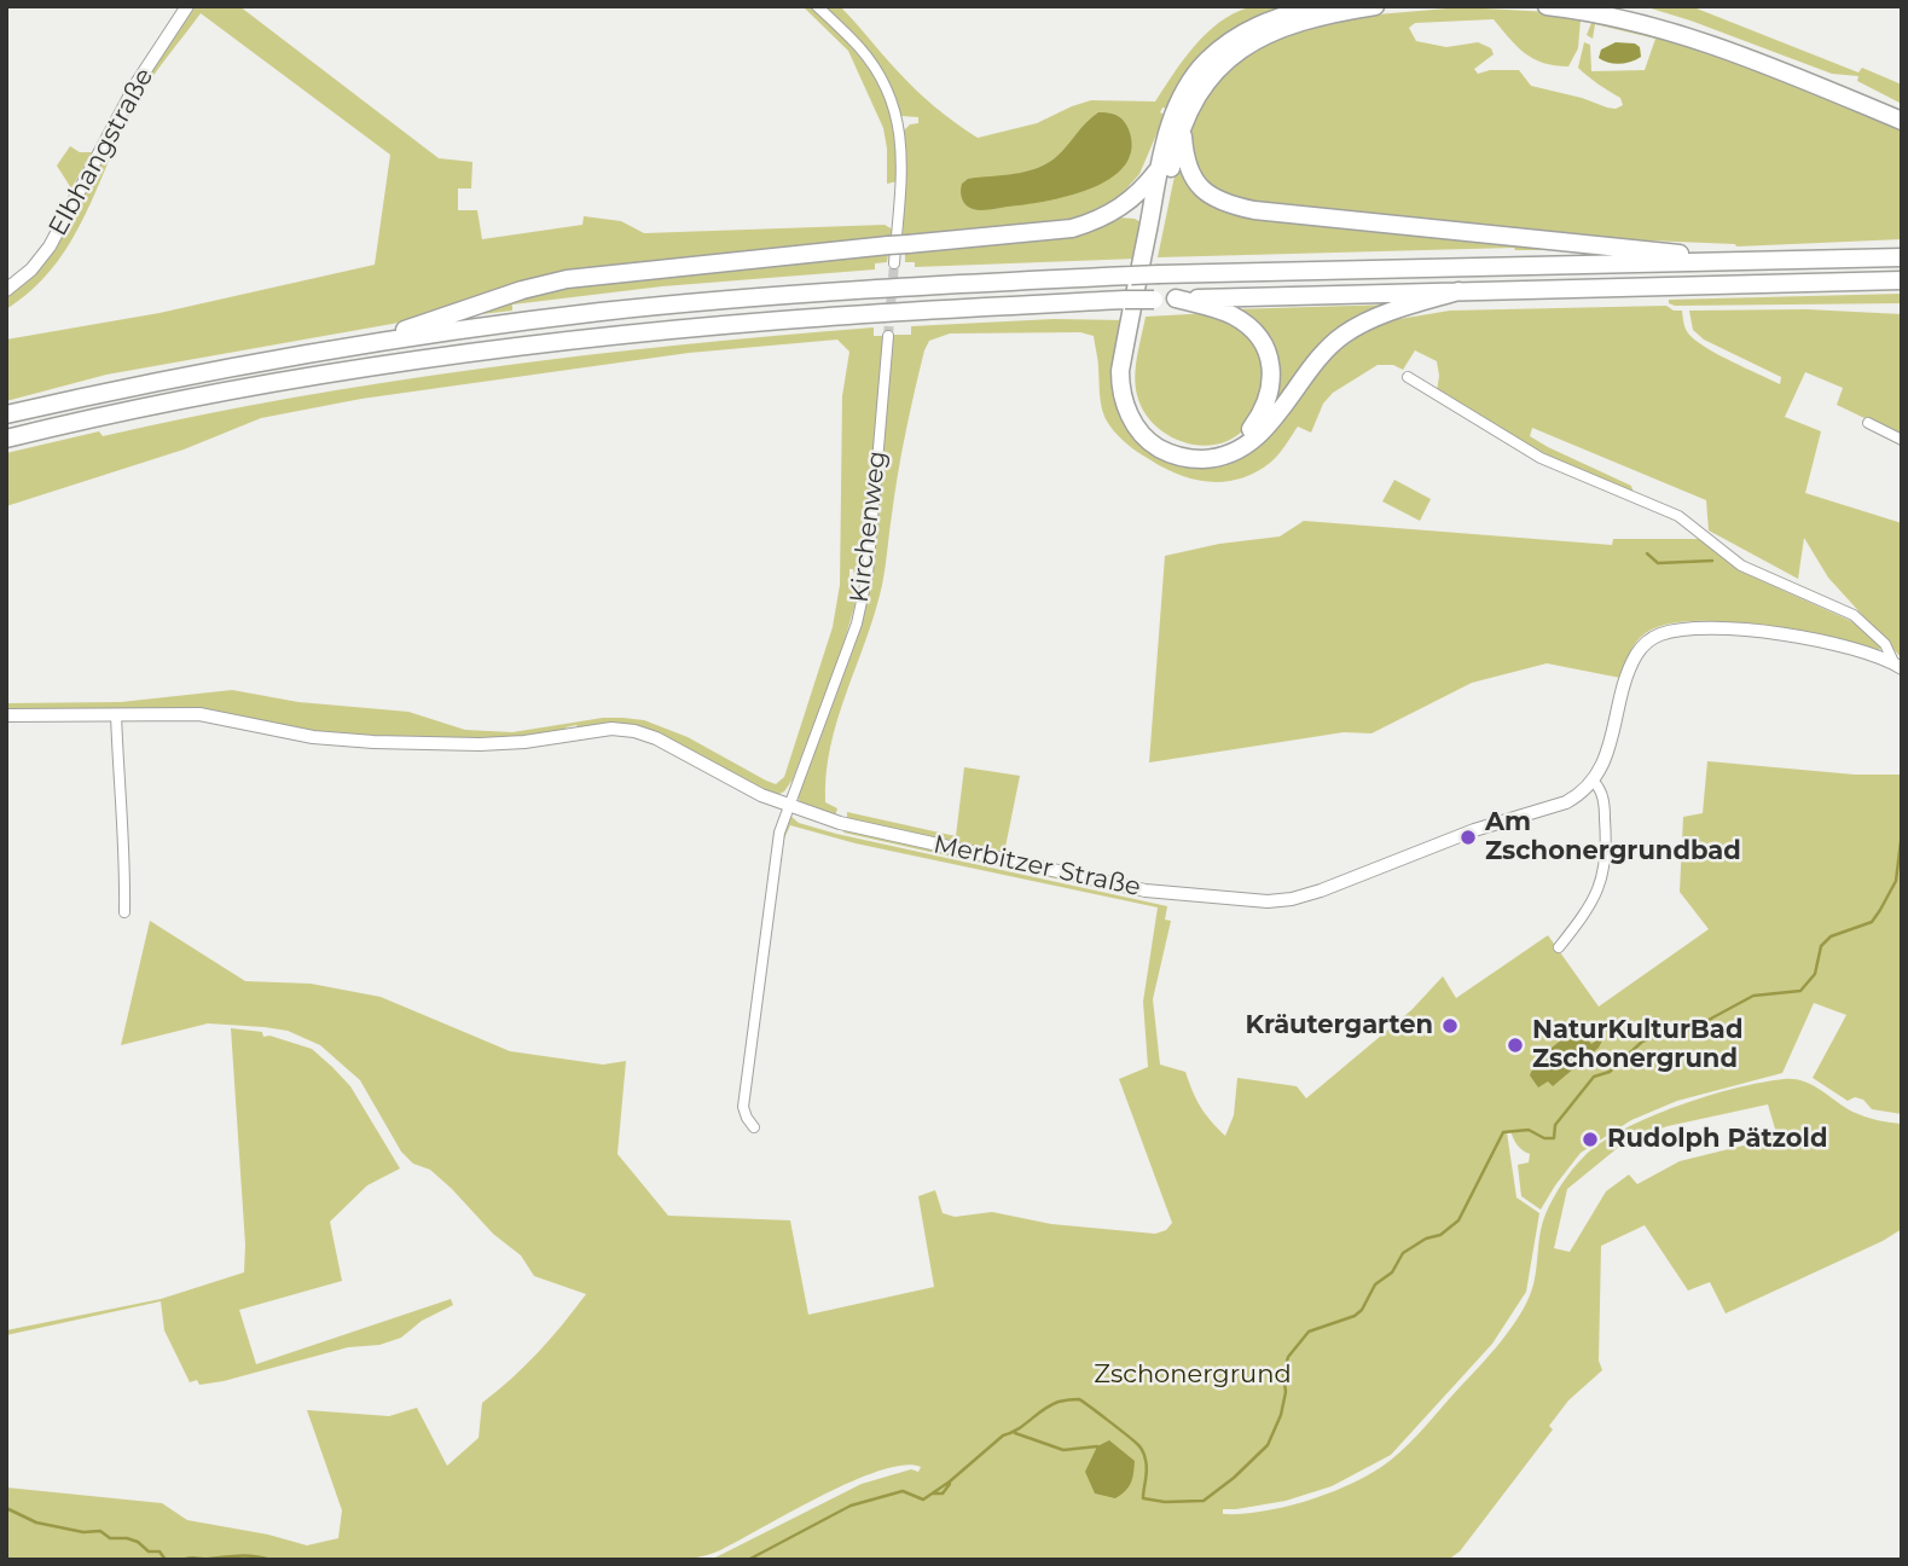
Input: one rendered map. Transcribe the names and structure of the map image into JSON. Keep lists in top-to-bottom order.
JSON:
{
  "streets": {
    "street": ["Elbhangstraße", "Kirchenweg", "Merbitzer Straße"]
  },
  "crossings": [
    ["Kirchenweg", "Merbitzer Straße"]
  ],
  "parks": ["Zschonergrund"],
  "places": [
    "Am Zschonergrundbad",
    "Kräutergarten",
    "NaturKulturBad Zschonergrund",
    "Rudolph Pätzold"
  ]
}
